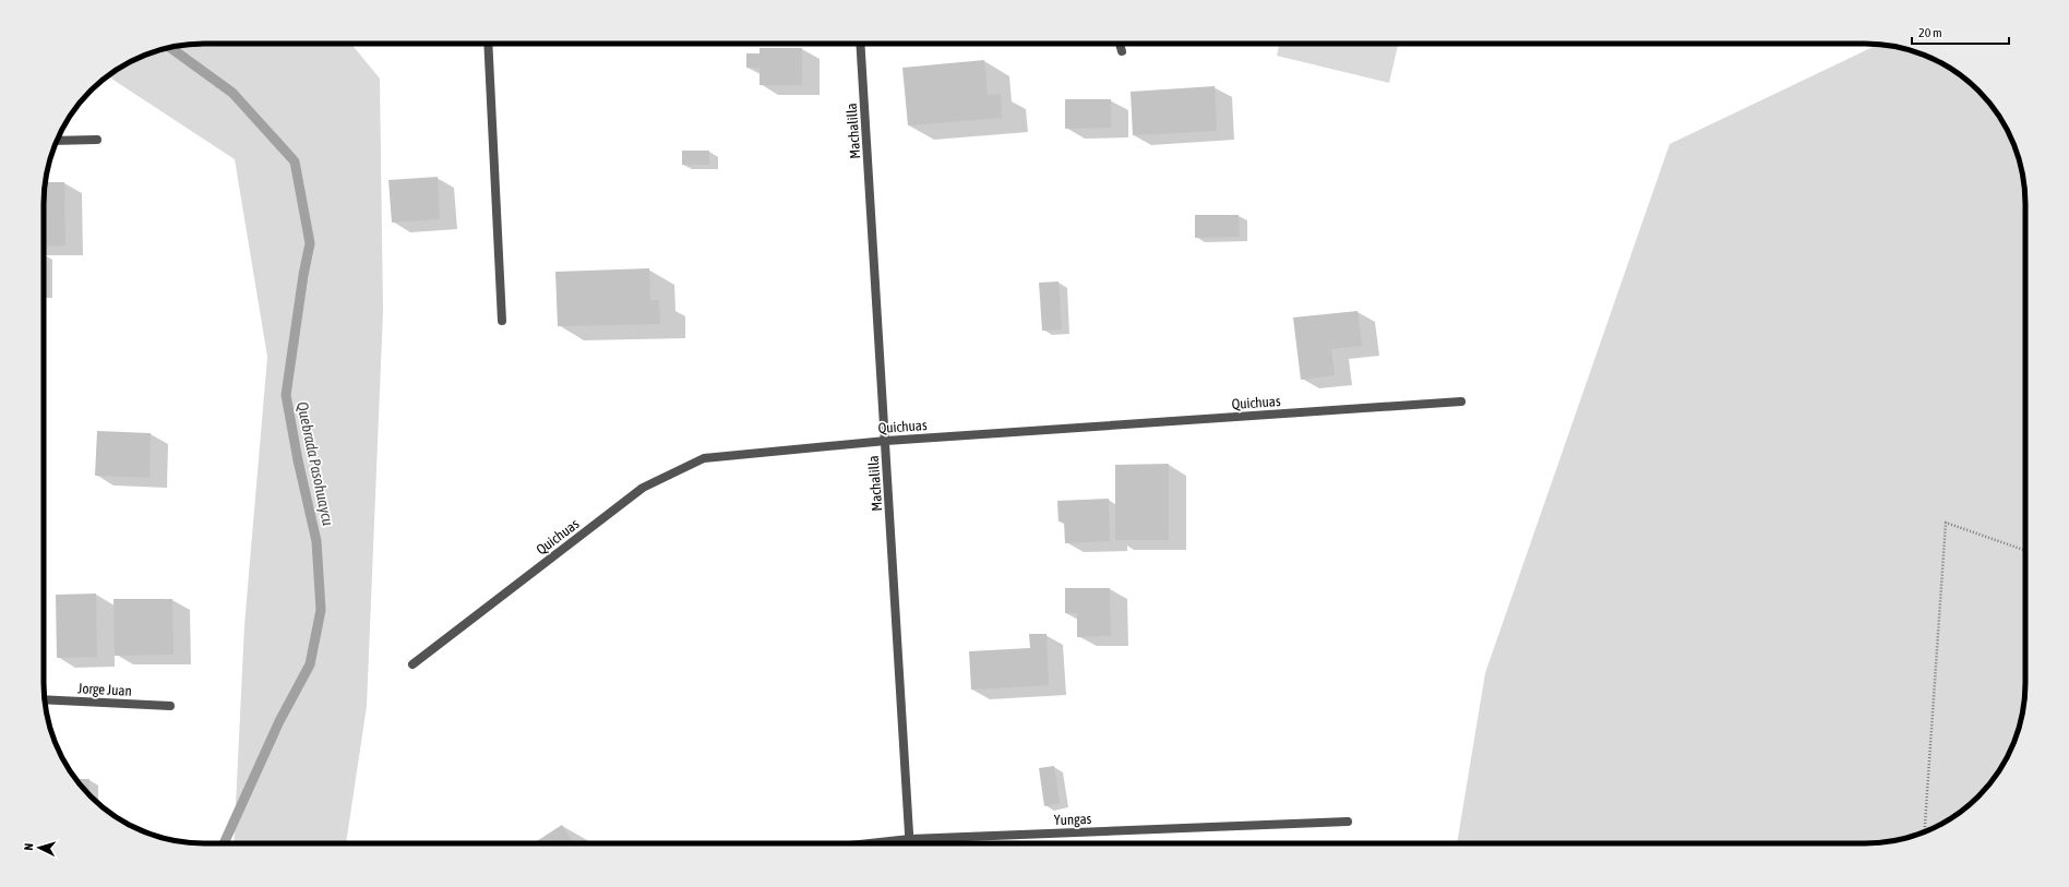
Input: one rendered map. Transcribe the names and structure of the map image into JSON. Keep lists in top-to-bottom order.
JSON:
{
  "streets": {
    "street": [
      "Machalilla",
      "Quichuas",
      "Jorge Juan",
      "Yungas"
    ]
  },
  "crossings": [
    ["Machalilla", "Quichuas"],
    ["Machalilla", "Yungas"]
  ],
  "water": ["Quebrada Pasohuaycu"],
  "scale_bar": "20 m",
  "north": "left"
}
